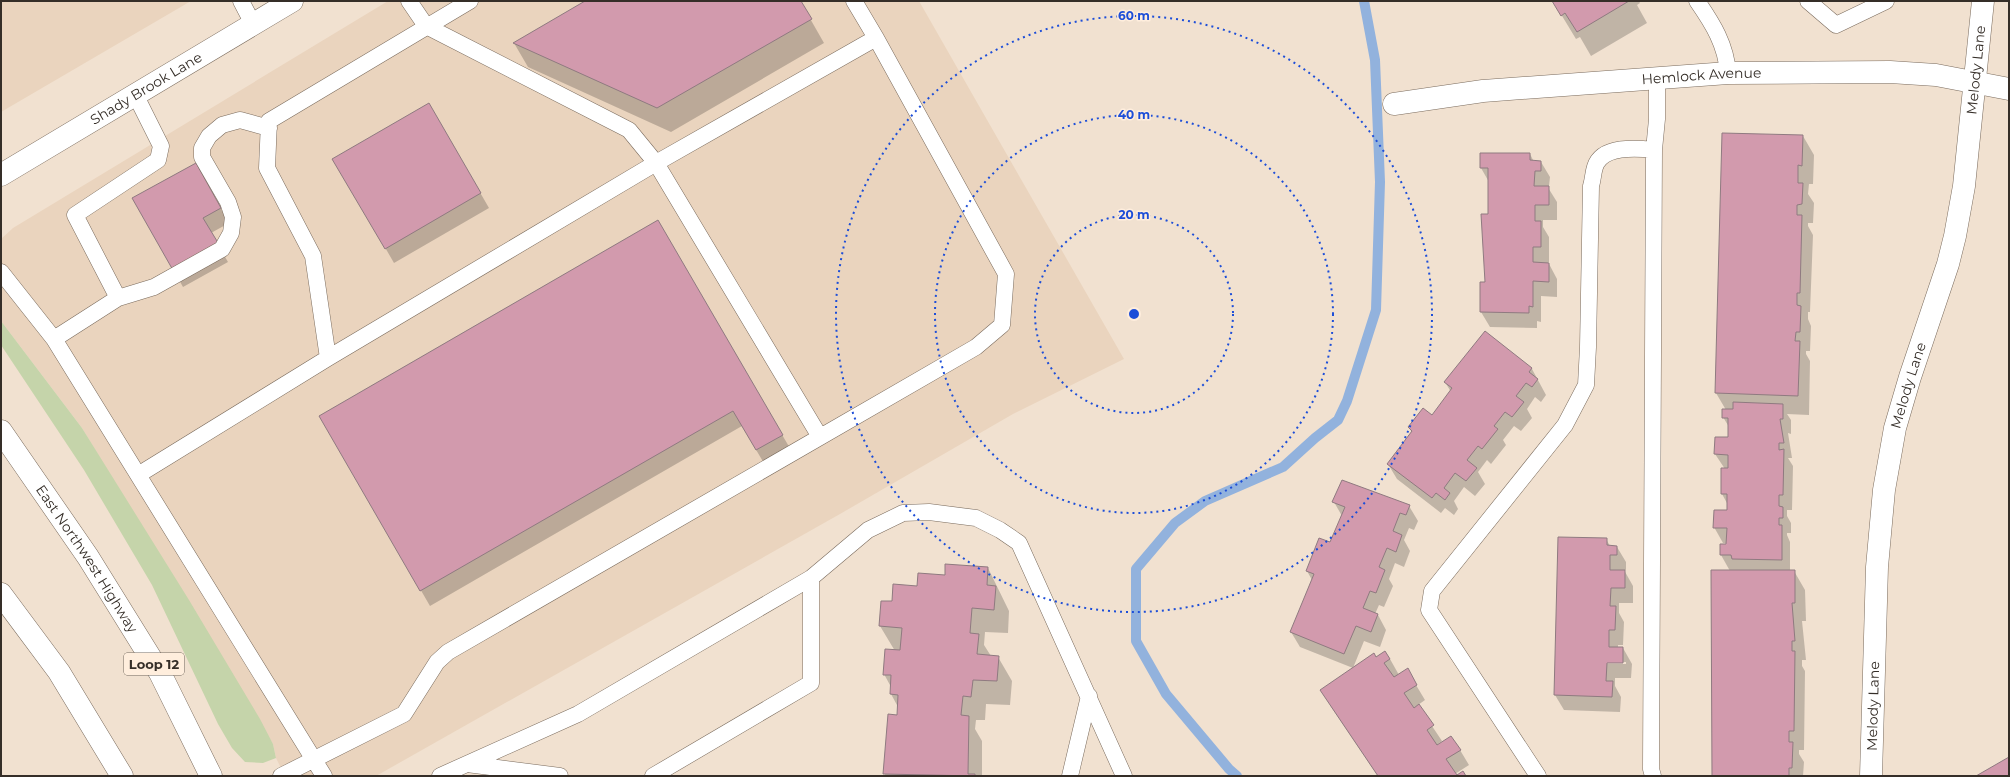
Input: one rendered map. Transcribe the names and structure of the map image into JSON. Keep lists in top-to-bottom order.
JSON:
{
  "streets": {
    "street": [
      "Melody Lane",
      "Hemlock Avenue",
      "Shady Brook Lane",
      "East Northwest Highway",
      "Loop 12"
    ]
  },
  "crossings": [
    ["Melody Lane", "Hemlock Avenue"]
  ],
  "rings": ["60 m", "40 m", "20 m"]
}
